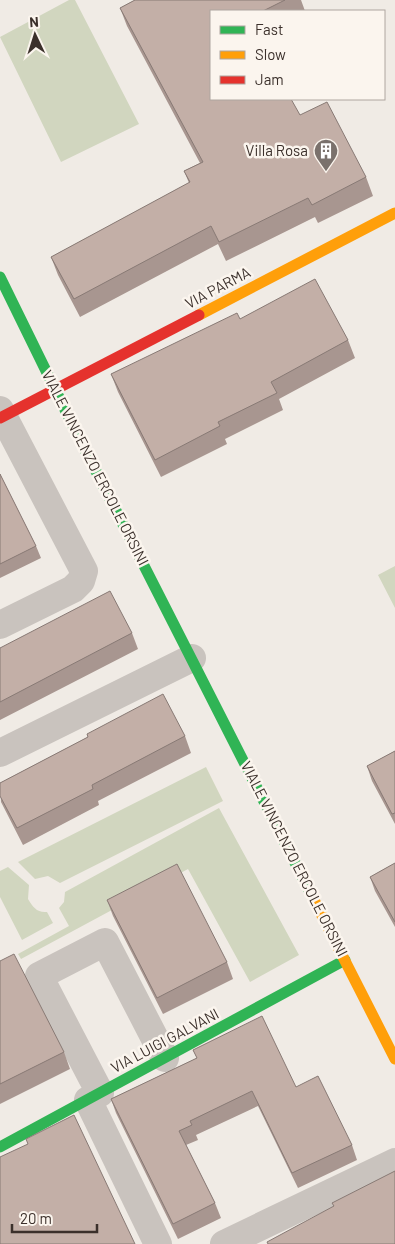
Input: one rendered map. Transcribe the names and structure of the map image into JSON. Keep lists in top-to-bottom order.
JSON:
{
  "streets": {
    "street": ["VIA PARMA", "VIALE VINCENZO ERCOLE ORSINI", "VIA LUIGI GALVANI"]
  },
  "crossings": [
    ["VIA PARMA", "VIALE VINCENZO ERCOLE ORSINI"],
    ["VIALE VINCENZO ERCOLE ORSINI", "VIA LUIGI GALVANI"]
  ],
  "places": {
    "building": ["Villa Rosa"]
  },
  "legend": ["Fast", "Slow", "Jam"],
  "scale_bar": "20 m",
  "north": "top"
}
